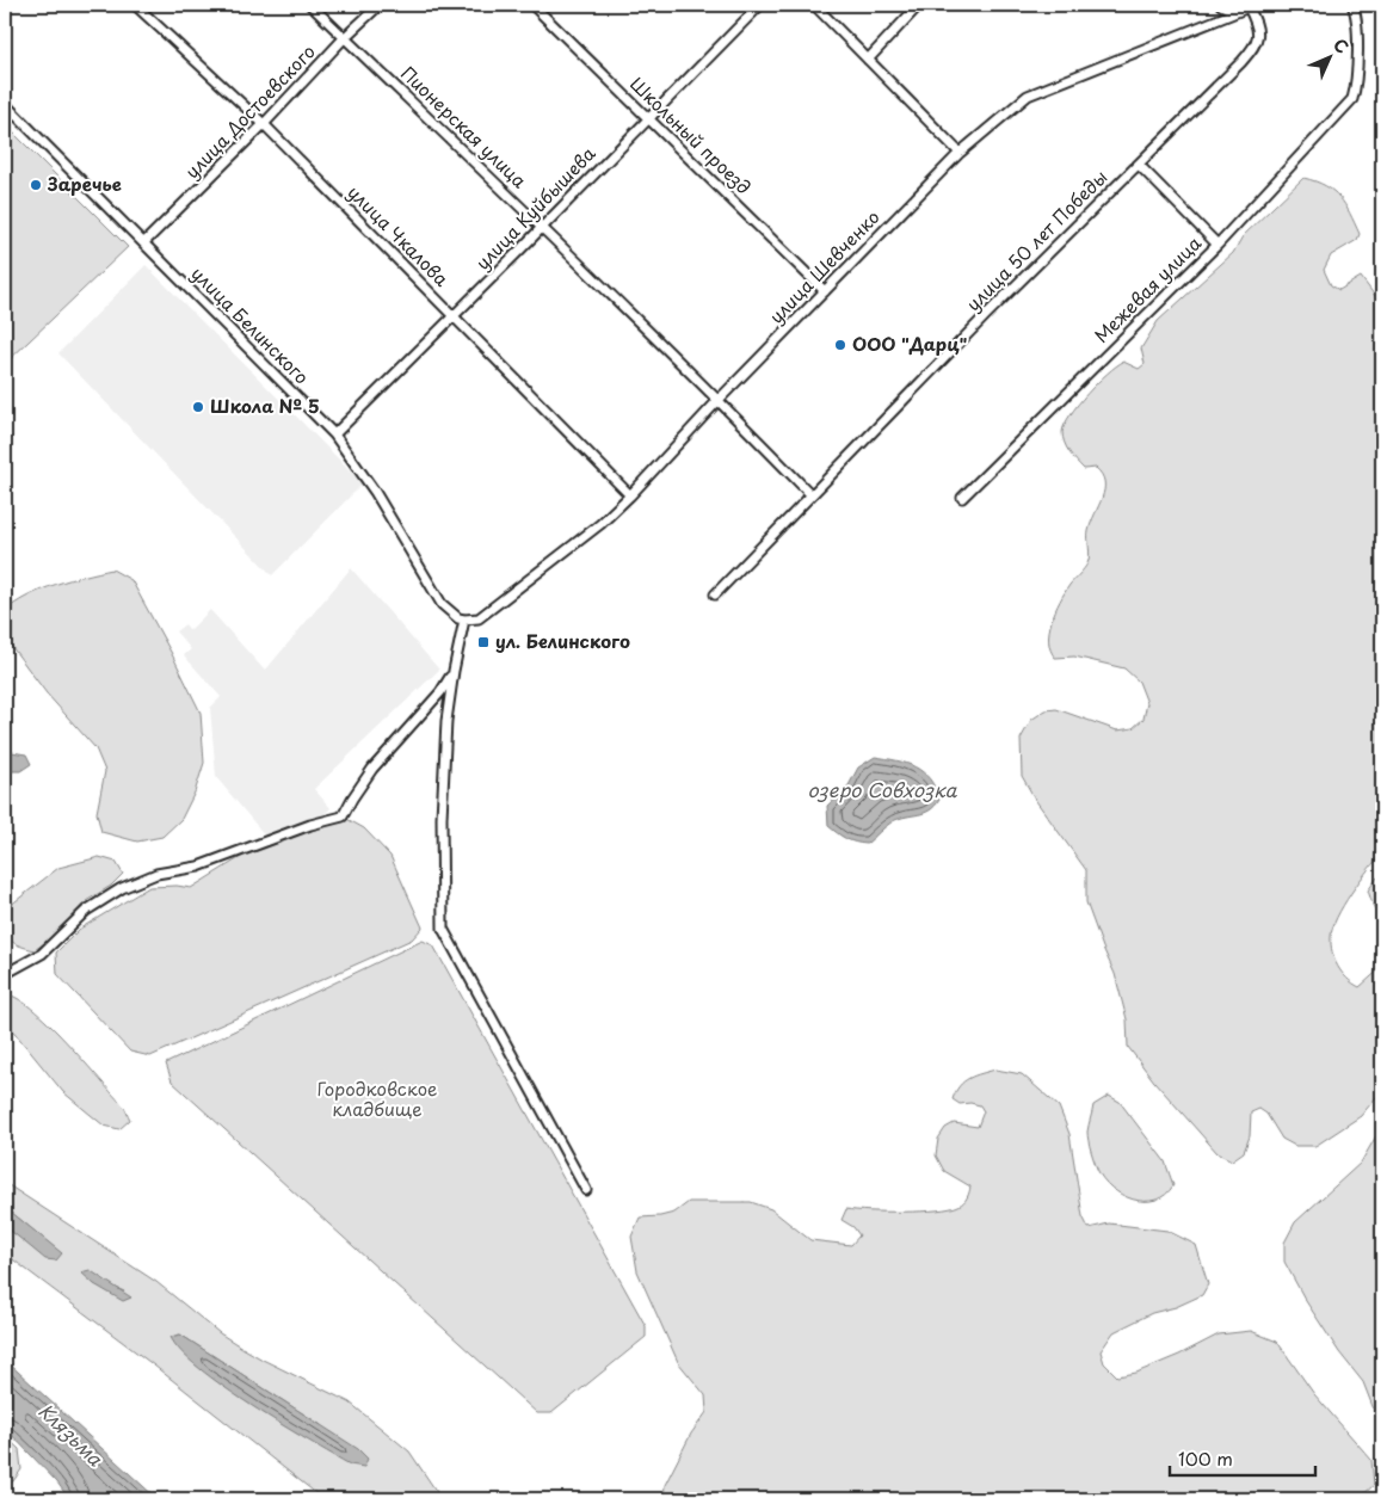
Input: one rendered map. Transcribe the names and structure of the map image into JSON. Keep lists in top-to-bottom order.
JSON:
{
  "streets": {
    "street": [
      "улица Достоевского",
      "Пионерская улица",
      "Школьный проезд",
      "улица Куйбышева",
      "улица Чкалова",
      "улица 50 лет Победы",
      "улица Шевченко",
      "Межевая улица",
      "улица Белинского"
    ]
  },
  "crossings": [
    ["улица Достоевского", "Пионерская улица"],
    ["улица Достоевского", "улица Чкалова"],
    ["улица Достоевского", "улица Белинского"],
    ["Пионерская улица", "улица Куйбышева"],
    ["Пионерская улица", "улица 50 лет Победы"],
    ["Пионерская улица", "улица Шевченко"],
    ["Школьный проезд", "улица Куйбышева"],
    ["Школьный проезд", "улица Шевченко"],
    ["улица Куйбышева", "улица Чкалова"],
    ["улица Куйбышева", "улица Белинского"],
    ["улица Чкалова", "улица Шевченко"],
    ["улица 50 лет Победы", "улица Шевченко"],
    ["улица Шевченко", "улица Белинского"]
  ],
  "water": ["озеро Совхозка", "Клязьма"],
  "parks": ["Городковское кладбище"],
  "places": {
    "other": ["Заречье", "ООО \"Дарц\"", "Школа № 5"],
    "transit": ["ул. Белинского"]
  },
  "scale_bar": "100 m",
  "north": "top right"
}
